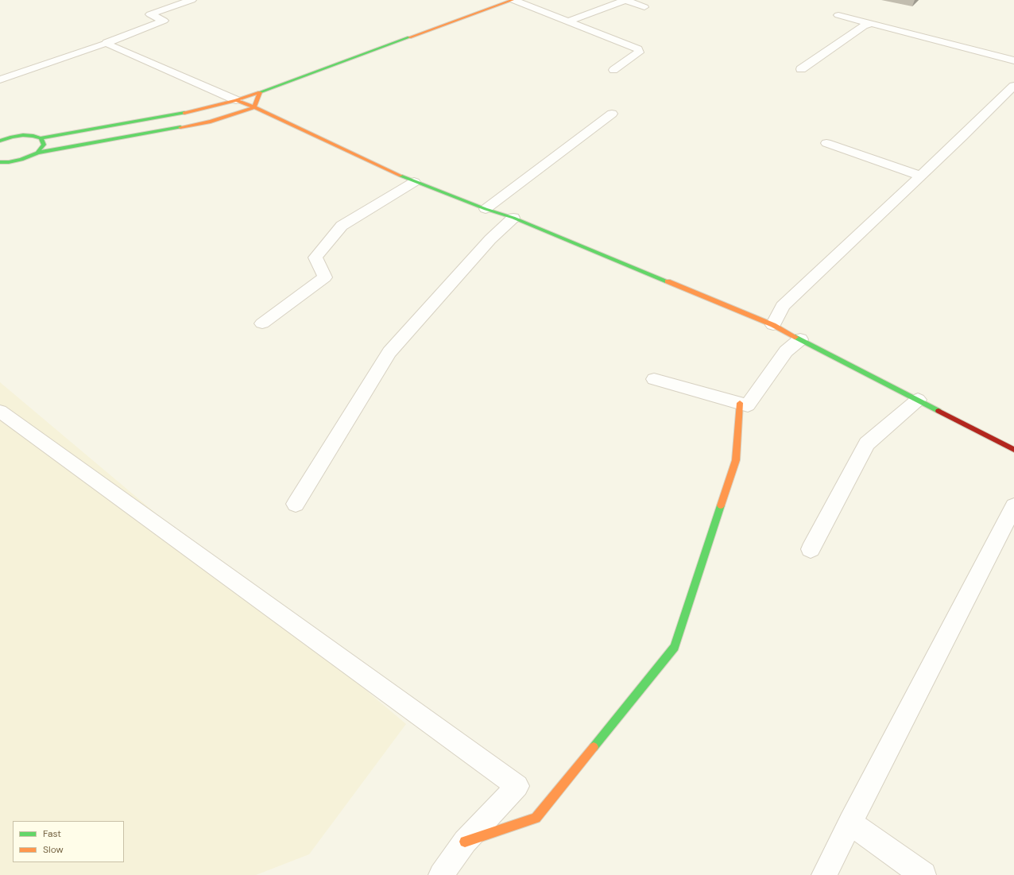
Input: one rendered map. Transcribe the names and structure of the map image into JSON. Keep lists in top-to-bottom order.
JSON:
{
  "legend": ["Fast", "Slow"]
}
